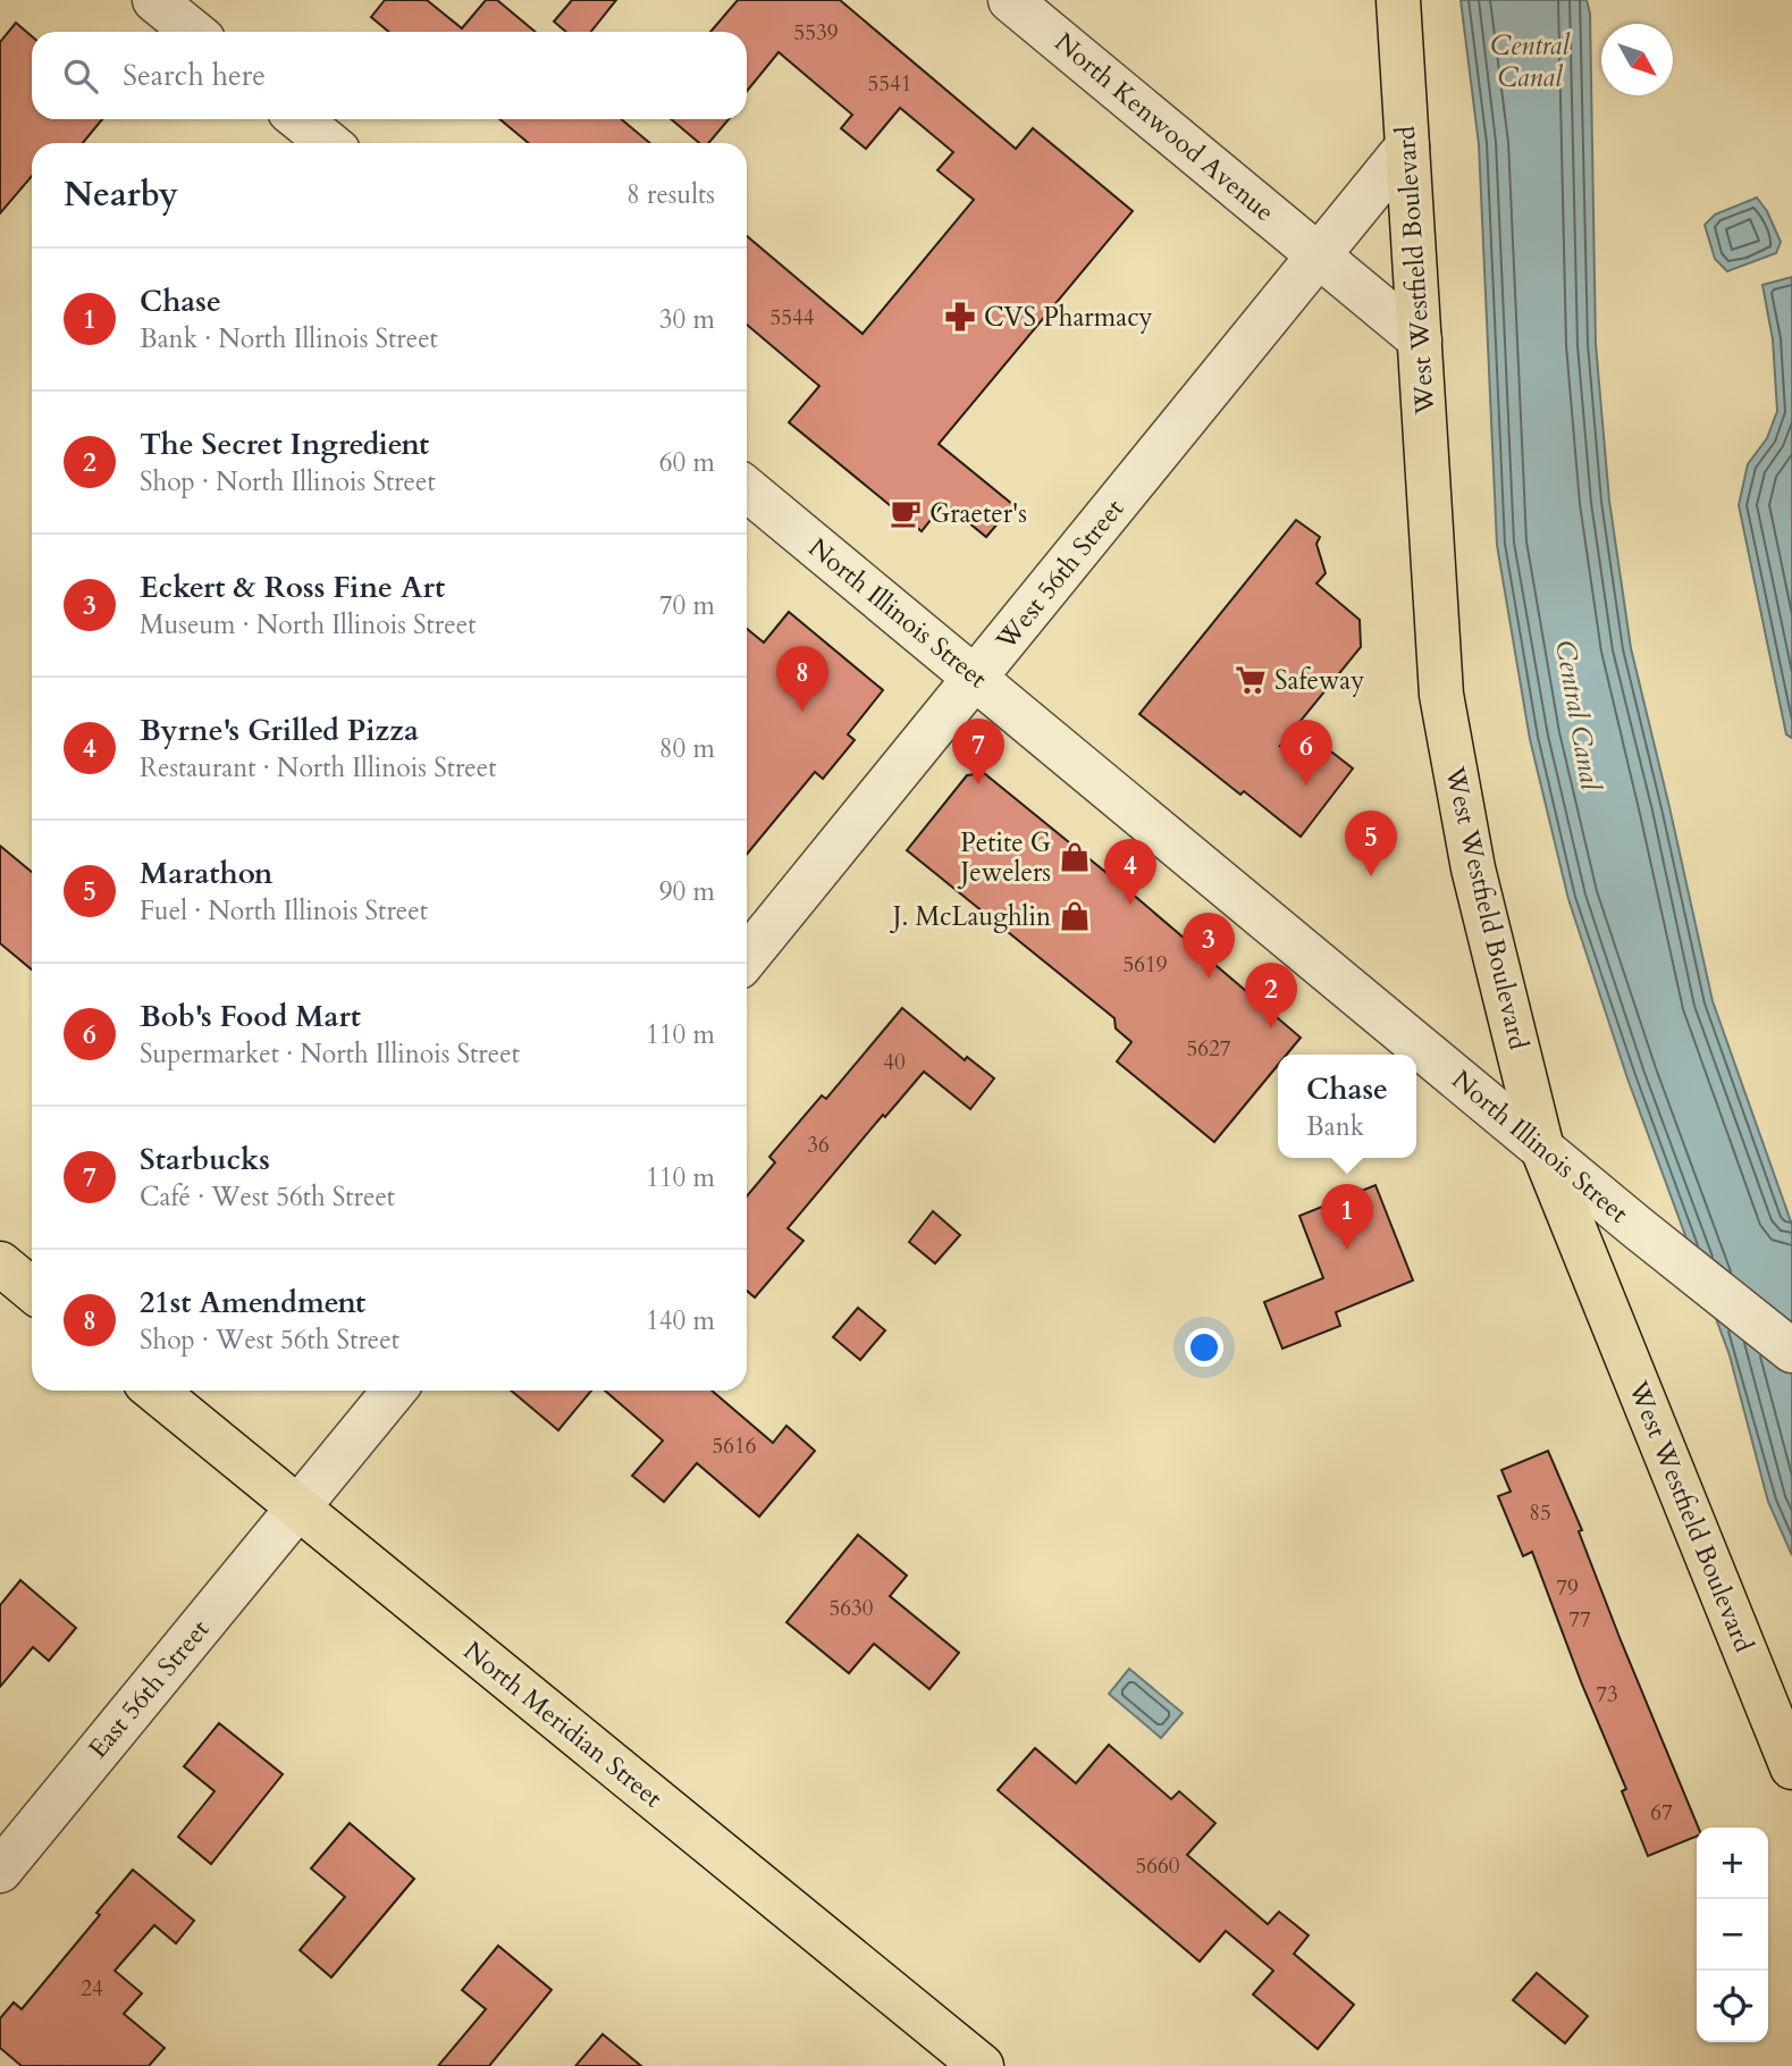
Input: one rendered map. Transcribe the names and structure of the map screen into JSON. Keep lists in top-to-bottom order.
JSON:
{
  "streets": {
    "main road": ["West Westfield Boulevard", "North Meridian Street"],
    "street": [
      "North Kenwood Avenue",
      "West 56th Street",
      "North Illinois Street",
      "East 56th Street"
    ]
  },
  "crossings": [
    ["North Kenwood Avenue", "West Westfield Boulevard"],
    ["North Kenwood Avenue", "West 56th Street"],
    ["West Westfield Boulevard", "North Illinois Street"],
    ["West 56th Street", "North Illinois Street"],
    ["East 56th Street", "North Meridian Street"]
  ],
  "water": ["Central Canal"],
  "places": {
    "pharmacy": ["CVS Pharmacy"],
    "cafe": ["Graeter's"],
    "supermarket": ["Safeway"],
    "shop": ["Petite G Jewelers", "J. McLaughlin"]
  },
  "house_numbers": [
    "5539",
    "5541",
    "5544",
    "5619",
    "5627",
    "40",
    "36",
    "5616",
    "85",
    "79",
    "5630",
    "77",
    "73",
    "67",
    "5660",
    "24"
  ],
  "north": "bottom right",
  "page": {
    "search": "Search here",
    "heading": ["Nearby", "8 results"],
    "list": [
      {
        "mark": "1",
        "name": "Chase",
        "note": "Bank · North Illinois Street",
        "value": "30 m"
      },
      {
        "mark": "2",
        "name": "The Secret Ingredient",
        "note": "Shop · North Illinois Street",
        "value": "60 m"
      },
      {
        "mark": "3",
        "name": "Eckert & Ross Fine Art",
        "note": "Museum · North Illinois Street",
        "value": "70 m"
      },
      {
        "mark": "4",
        "name": "Byrne's Grilled Pizza",
        "note": "Restaurant · North Illinois Street",
        "value": "80 m"
      },
      {
        "mark": "5",
        "name": "Marathon",
        "note": "Fuel · North Illinois Street",
        "value": "90 m"
      },
      {
        "mark": "6",
        "name": "Bob's Food Mart",
        "note": "Supermarket · North Illinois Street",
        "value": "110 m"
      },
      {
        "mark": "7",
        "name": "Starbucks",
        "note": "Café · West 56th Street",
        "value": "110 m"
      },
      {
        "mark": "8",
        "name": "21st Amendment",
        "note": "Shop · West 56th Street",
        "value": "140 m"
      }
    ],
    "pins": [
      "8",
      "7",
      "6",
      "5",
      "4",
      "3",
      "2",
      "1"
    ],
    "popup": ["Chase", "Bank"],
    "map_buttons": ["+", "−"]
  }
}
